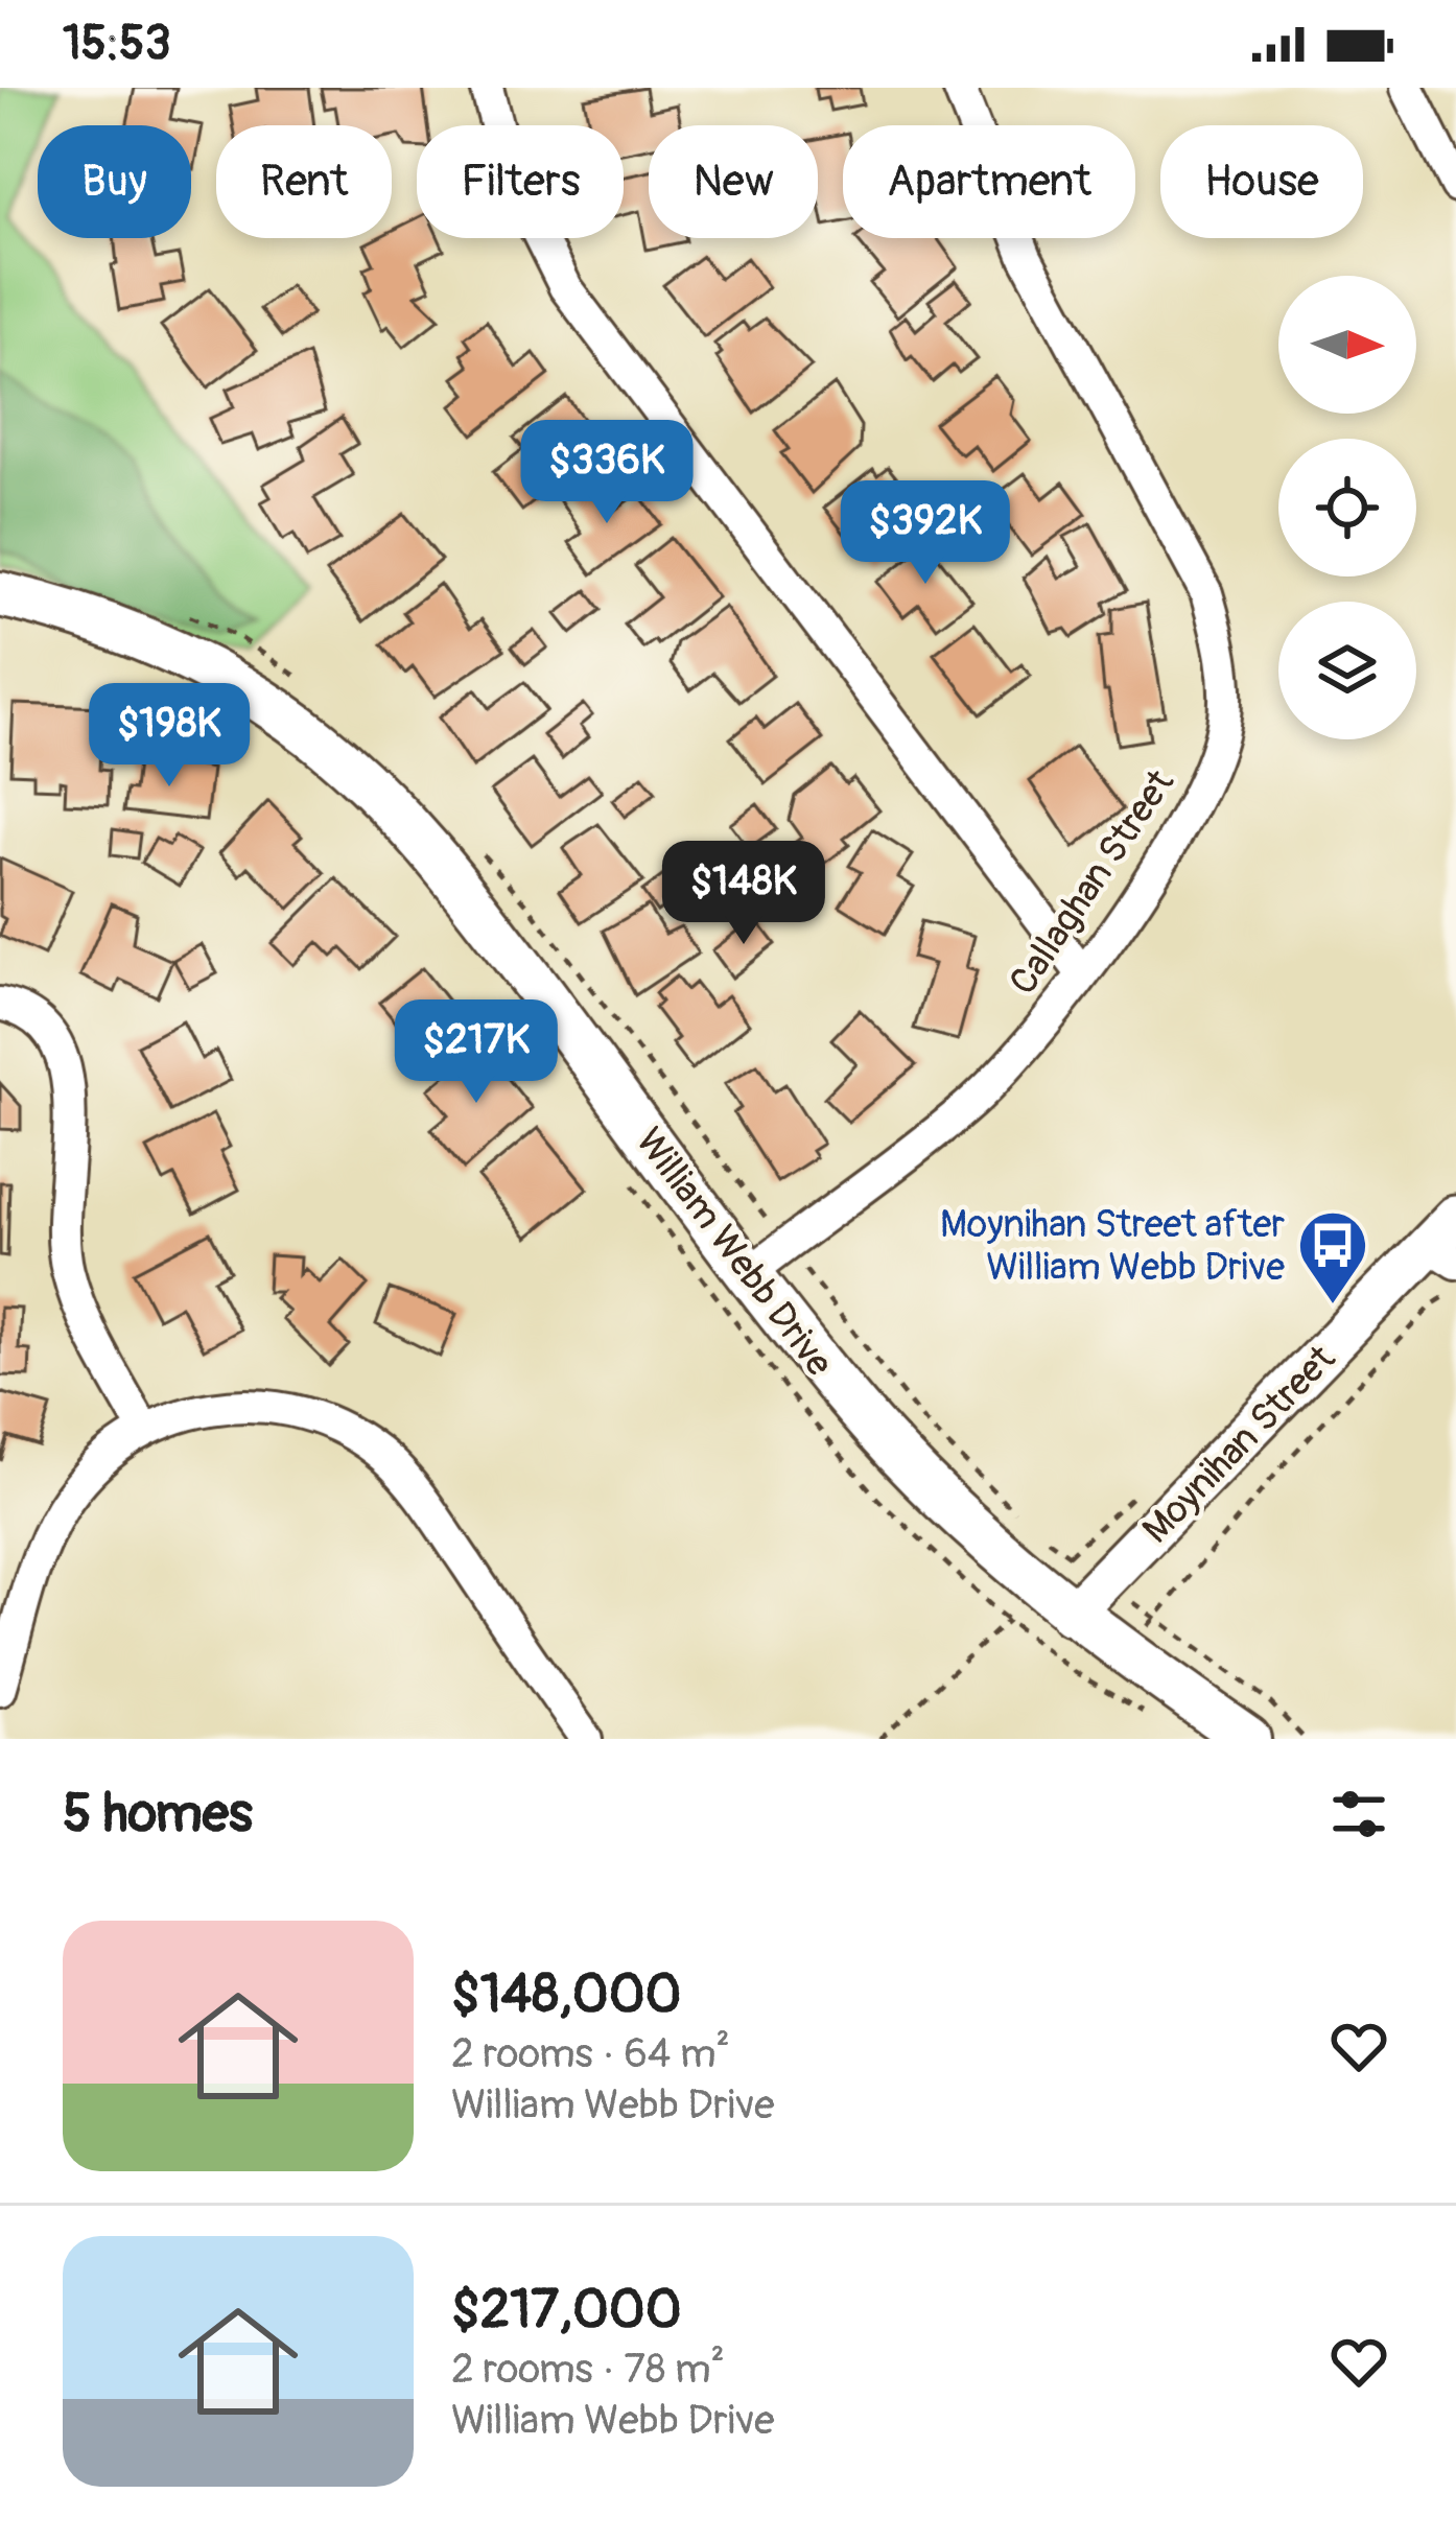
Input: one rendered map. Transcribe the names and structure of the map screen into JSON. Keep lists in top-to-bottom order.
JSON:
{
  "streets": {
    "main road": ["William Webb Drive"],
    "street": ["Callaghan Street", "Moynihan Street"]
  },
  "crossings": [
    ["Callaghan Street", "William Webb Drive"],
    ["William Webb Drive", "Moynihan Street"]
  ],
  "places": {
    "bus stop": ["Moynihan Street after William Webb Drive"]
  },
  "north": "right",
  "page": {
    "status": "15:53",
    "chip": [
      "Buy",
      "Rent",
      "Filters",
      "New",
      "Apartment",
      "House"
    ],
    "price": [
      "$336K",
      "$392K",
      "$198K",
      "$148K",
      "$217K"
    ],
    "heading": "5 homes",
    "list": [
      {
        "name": "$148,000",
        "note": "2 rooms · 64 m² · William Webb Drive"
      },
      {
        "name": "$217,000",
        "note": "2 rooms · 78 m² · William Webb Drive"
      }
    ]
  }
}
